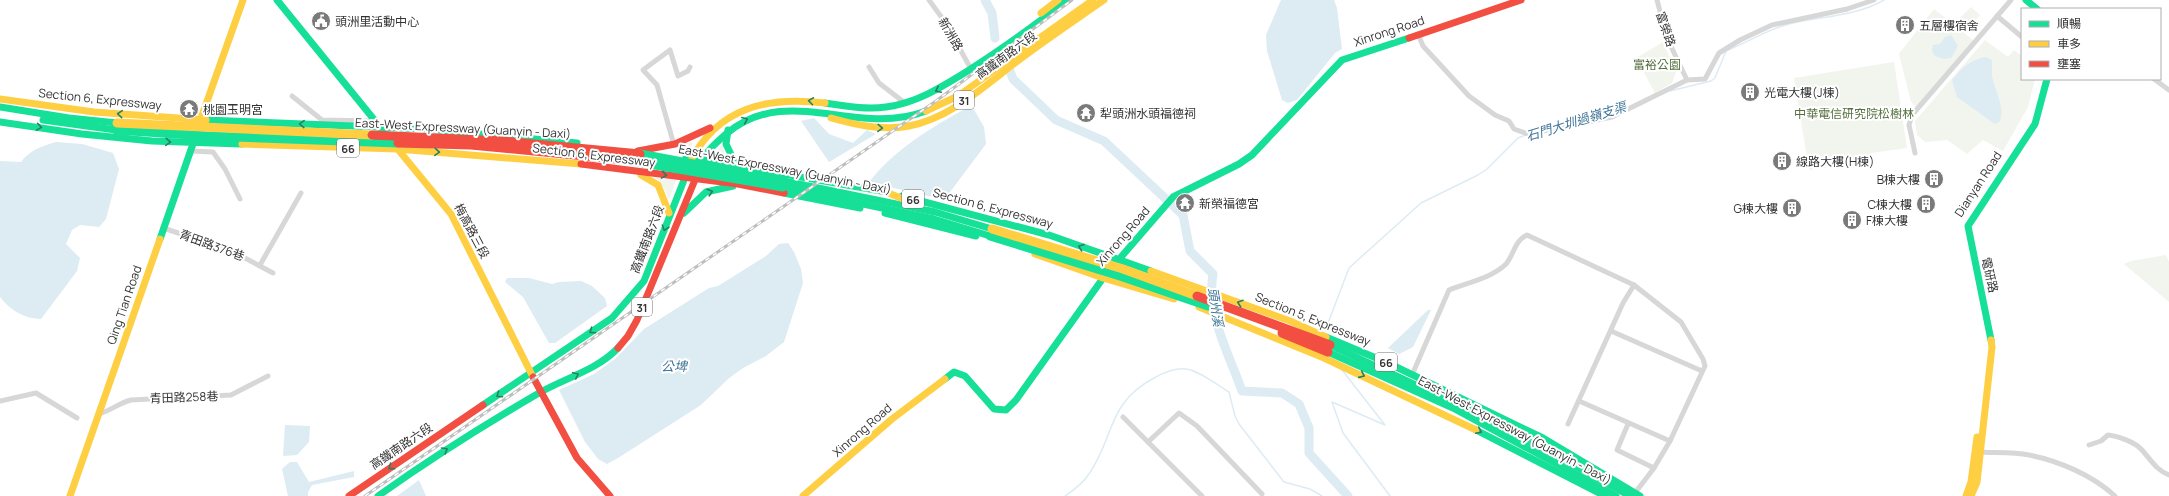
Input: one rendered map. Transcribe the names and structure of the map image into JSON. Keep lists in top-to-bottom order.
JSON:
{
  "streets": {
    "main road": [
      "Xinrong Road",
      "高鐵南路六段",
      "Section 6, Expressway",
      "31",
      "East-West Expressway (Guanyin - Daxi)",
      "66",
      "Dianyan Road",
      "梅高路三段",
      "電研路",
      "Qing Tian Road",
      "Section 5, Expressway"
    ],
    "street": [
      "富榮路",
      "新洲路",
      "青田路376巷",
      "青田路258巷"
    ]
  },
  "crossings": [
    ["Xinrong Road", "Section 6, Expressway"],
    ["Xinrong Road", "66"],
    ["Xinrong Road", "Section 5, Expressway"],
    ["新洲路", "高鐵南路六段"],
    ["高鐵南路六段", "Section 6, Expressway"],
    ["高鐵南路六段", "31"],
    ["高鐵南路六段", "梅高路三段"],
    ["Section 6, Expressway", "31"],
    ["Section 6, Expressway", "66"],
    ["Section 6, Expressway", "梅高路三段"],
    ["Section 6, Expressway", "Qing Tian Road"],
    ["Section 6, Expressway", "Section 5, Expressway"],
    ["East-West Expressway (Guanyin - Daxi)", "Section 5, Expressway"],
    ["Dianyan Road", "電研路"],
    ["青田路376巷", "Qing Tian Road"],
    ["Qing Tian Road", "青田路258巷"]
  ],
  "water": ["石門大圳過嶺支渠", "頭州溪", "公埤"],
  "parks": ["富裕公園", "中華電信研究院松樹林"],
  "places": {
    "public building": ["頭洲里活動中心"],
    "building": [
      "五層樓宿舍",
      "光電大樓(J棟)",
      "線路大樓(H棟)",
      "B棟大樓",
      "C棟大樓",
      "G棟大樓",
      "F棟大樓"
    ],
    "temple": ["桃園玉明宮", "犁頭洲水頭福德祠", "新榮福德宮"]
  },
  "legend": ["順暢", "車多", "壅塞"]
}
